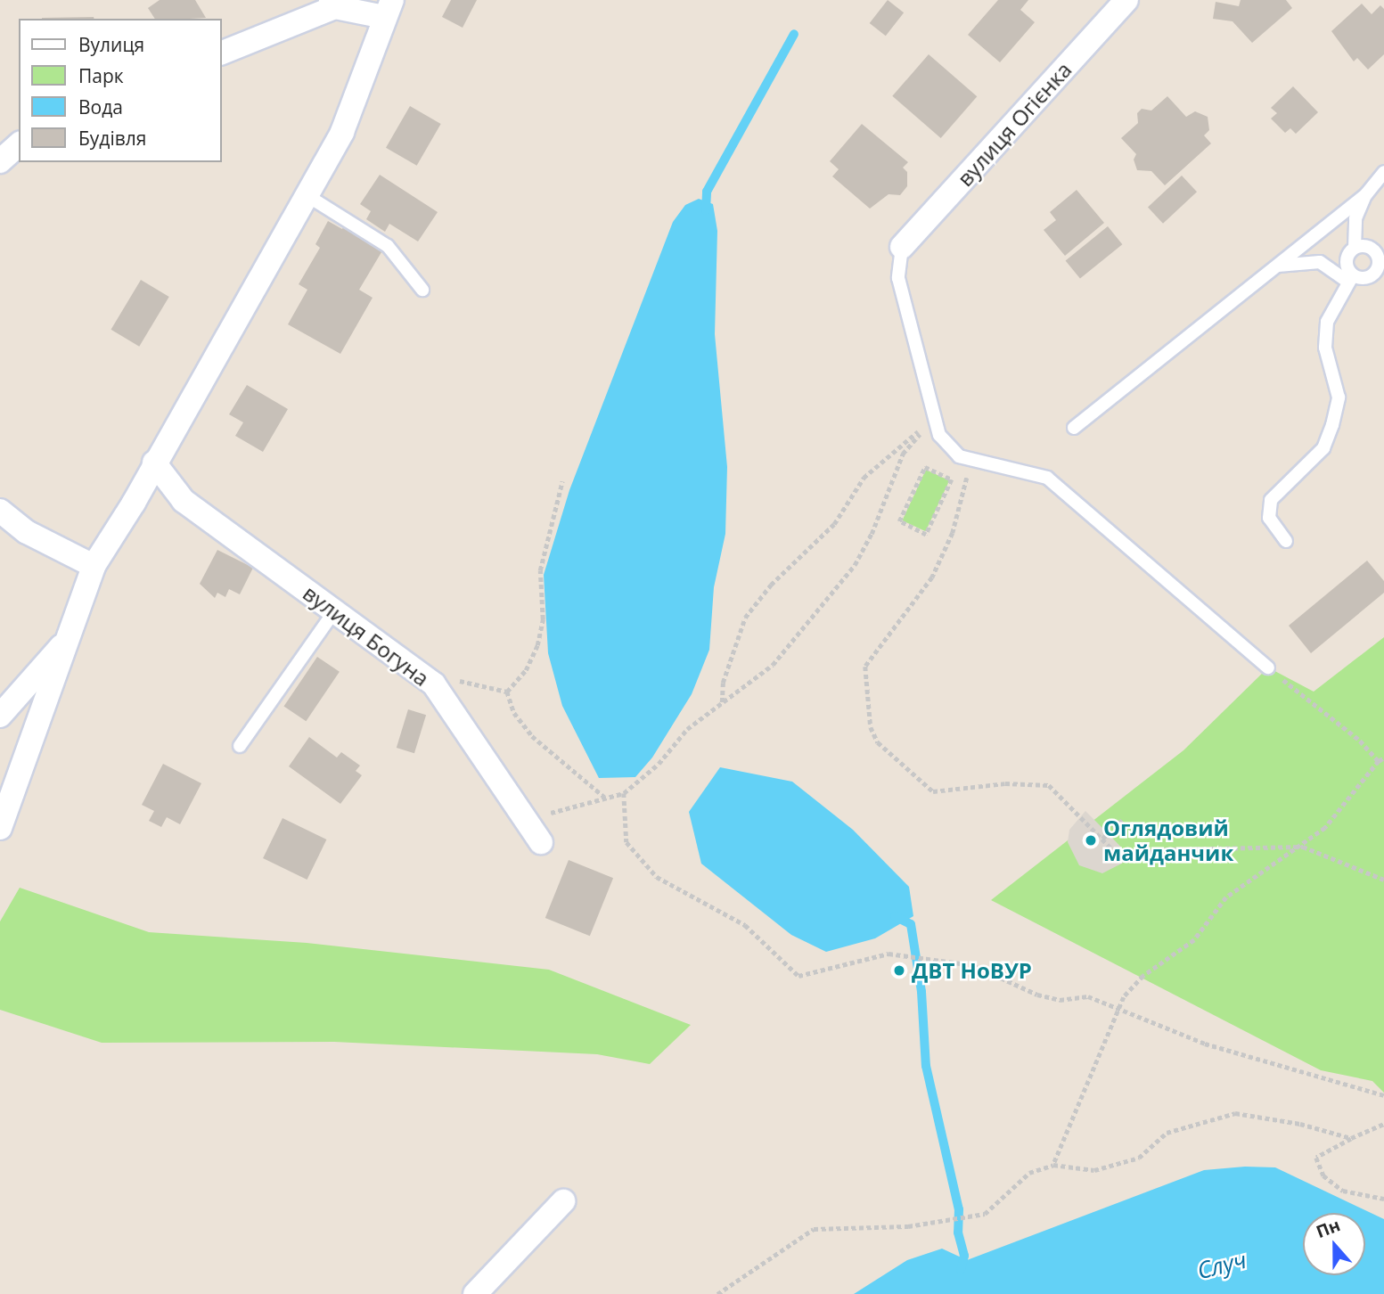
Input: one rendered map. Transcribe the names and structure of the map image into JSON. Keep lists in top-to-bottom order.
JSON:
{
  "streets": {
    "street": ["вулиця Огієнка", "вулиця Богуна"]
  },
  "water": ["Случ"],
  "places": ["Оглядовий майданчик", "ДВТ НоВУР"],
  "legend": [
    "Вулиця",
    "Парк",
    "Вода",
    "Будівля"
  ],
  "north": "top"
}
